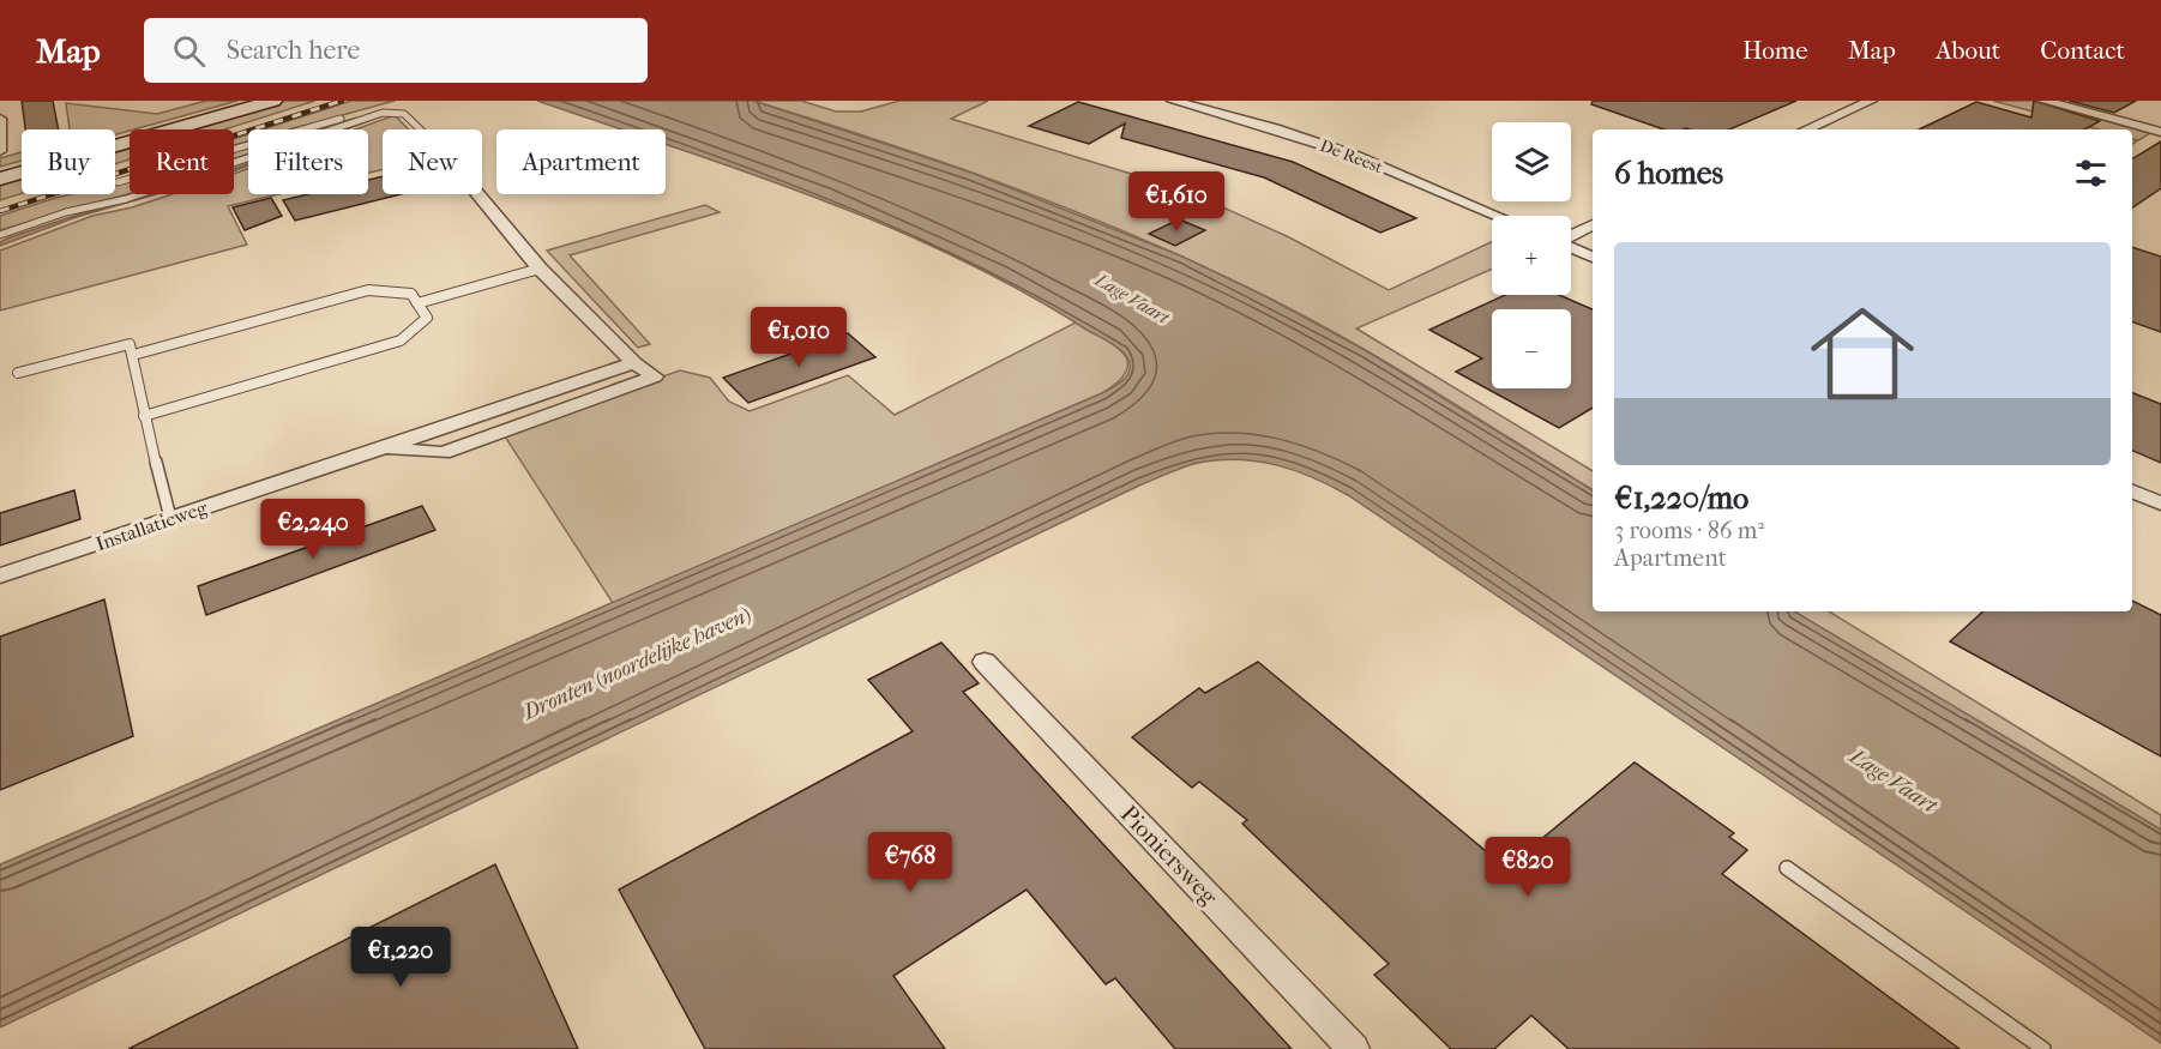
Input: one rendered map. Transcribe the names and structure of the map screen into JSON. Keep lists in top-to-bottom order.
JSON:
{
  "streets": {
    "street": ["De Reest", "Installatieweg", "Pioniersweg"]
  },
  "water": ["Lage Vaart", "Dronten (noordelijke haven)"],
  "page": {
    "header": "Map",
    "search": "Search here",
    "nav": [
      "Home",
      "Map",
      "About",
      "Contact"
    ],
    "map_buttons": ["+", "−"],
    "chip": [
      "Buy",
      "Rent",
      "Filters",
      "New",
      "Apartment"
    ],
    "heading": "6 homes",
    "price": [
      "€1,610",
      "€1,010",
      "€2,240",
      "€768",
      "€820",
      "€1,220"
    ],
    "list": [
      {
        "name": "€1,220/mo",
        "note": "3 rooms · 86 m² · Apartment"
      }
    ]
  }
}
